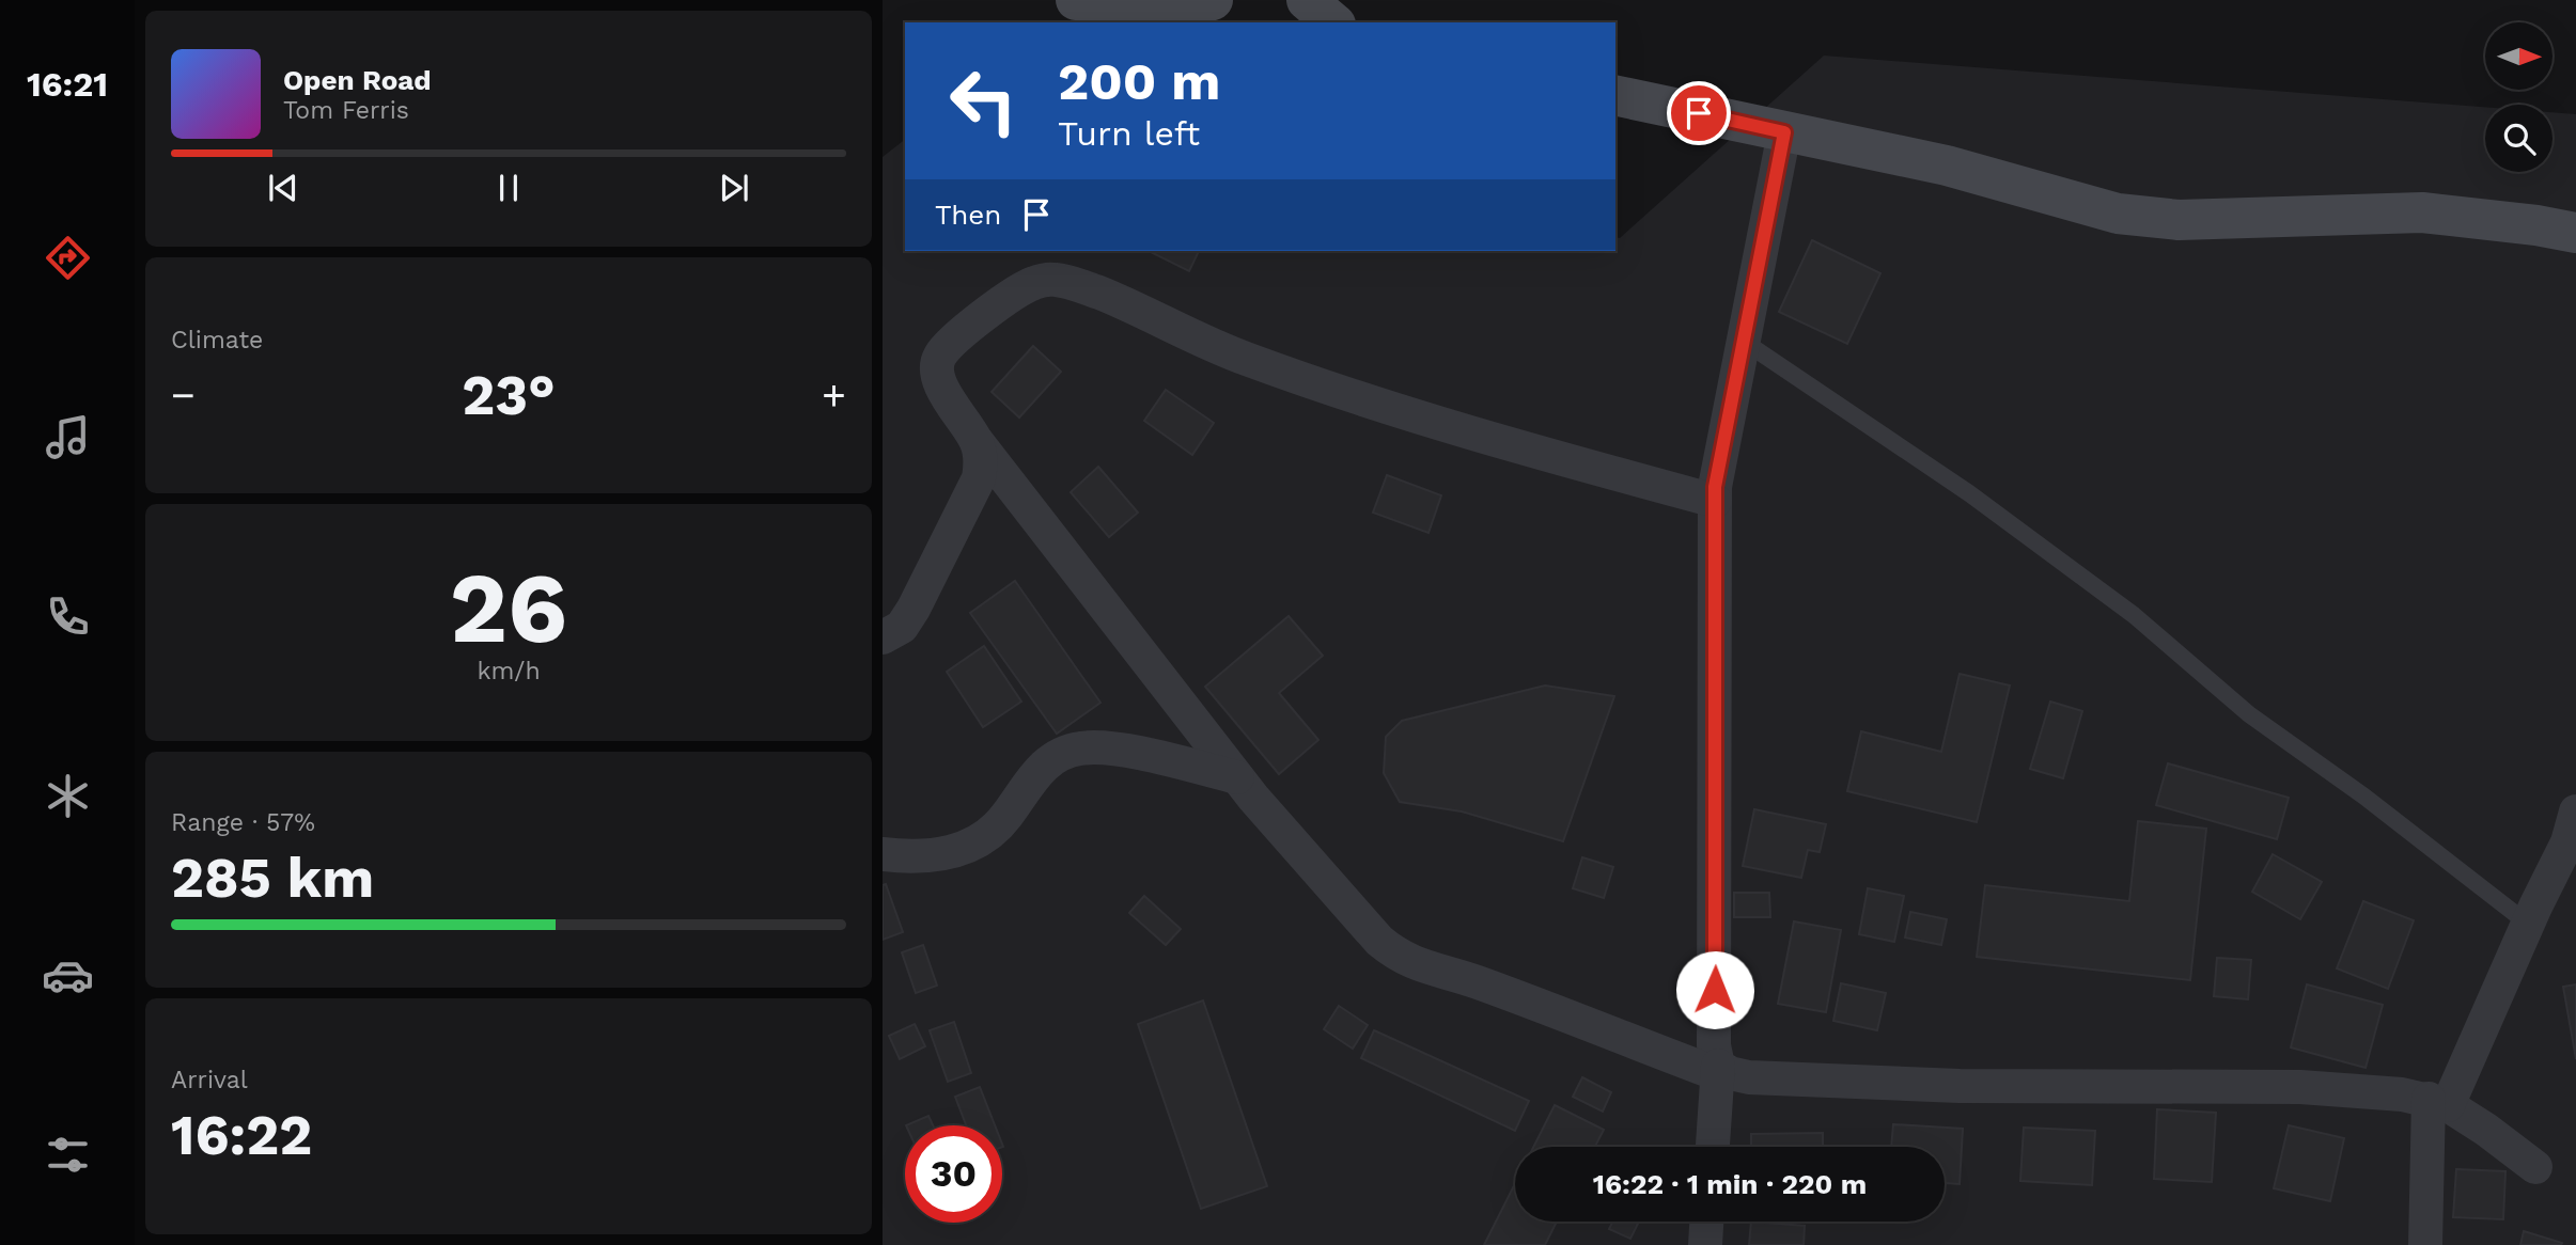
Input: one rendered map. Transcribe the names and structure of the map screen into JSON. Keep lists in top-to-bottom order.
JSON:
{
  "north": "right",
  "page": {
    "tabs": "16:21",
    "turn": ["200 m", "Turn left"],
    "song": ["Open Road", "Tom Ferris"],
    "then": "Then",
    "tile": [
      "Climate",
      ["26", "km/h"],
      ["Range · 57%", "285 km"],
      ["Arrival", "16:22"]
    ],
    "heat": ["−", "23°", "+"],
    "limit": "30",
    "trip": "16:22 · 1 min · 220 m"
  }
}
